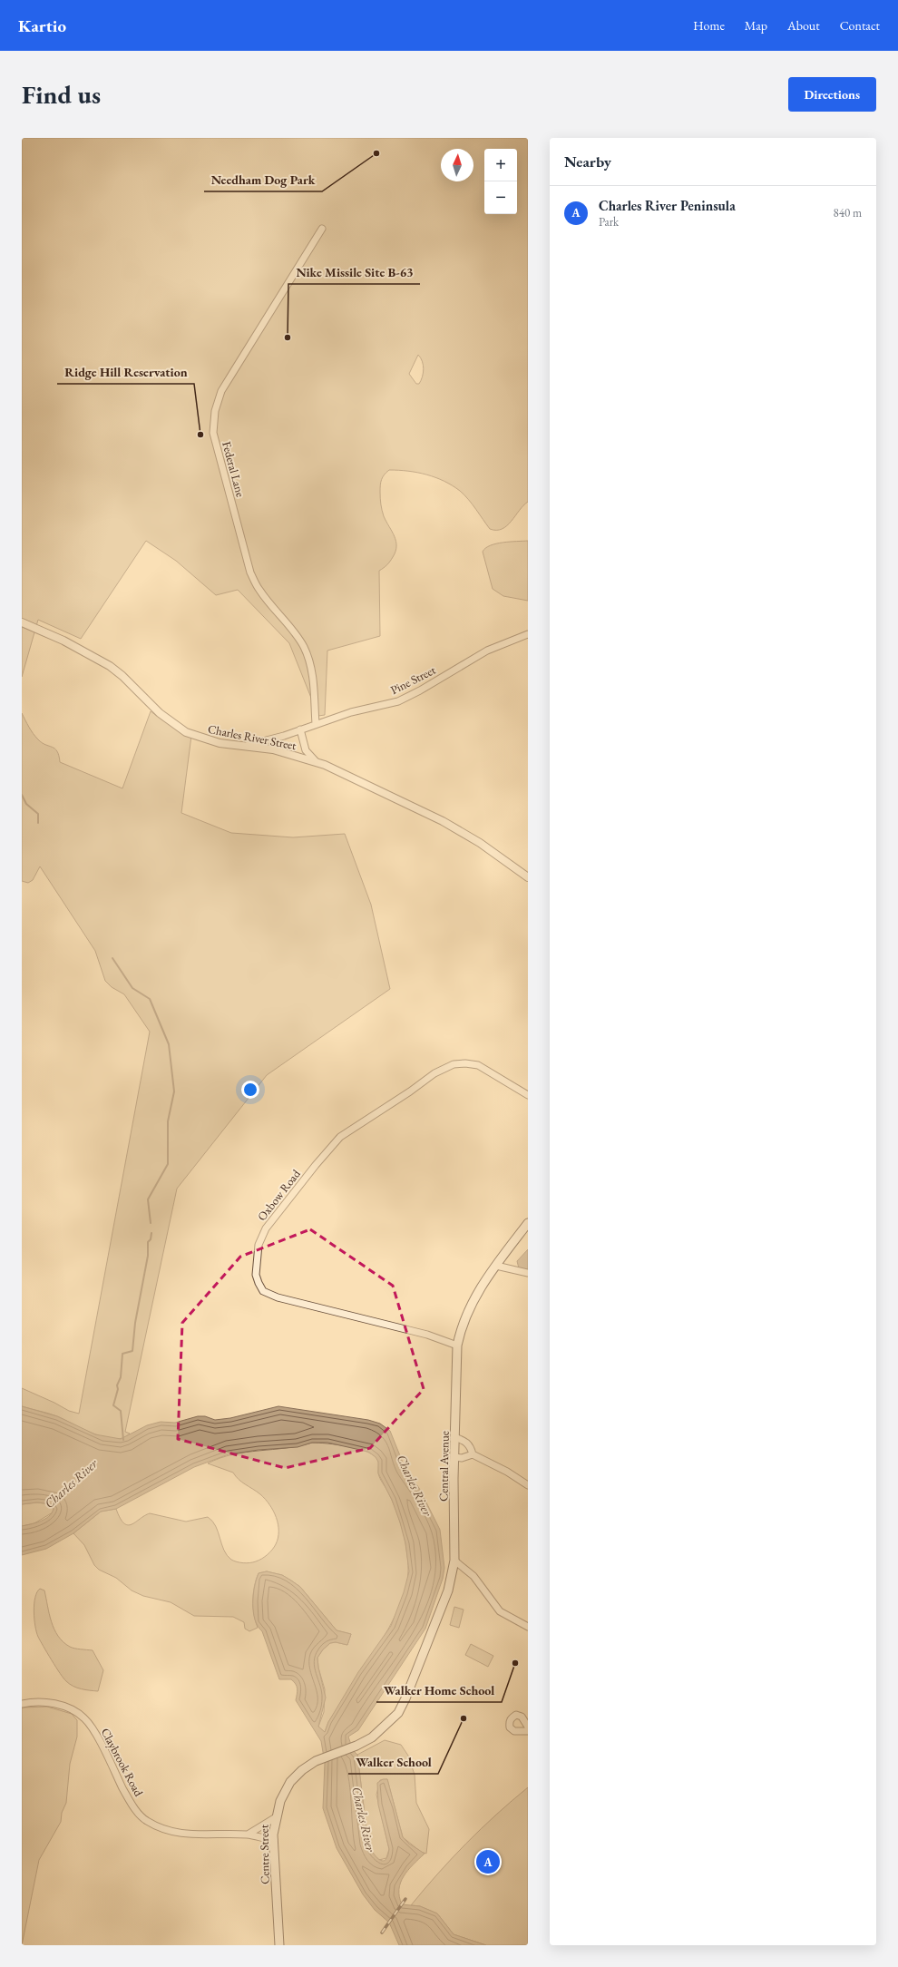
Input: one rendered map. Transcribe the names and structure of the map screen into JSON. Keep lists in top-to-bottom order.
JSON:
{
  "streets": {
    "main road": ["Central Avenue", "Centre Street"],
    "street": [
      "Federal Lane",
      "Pine Street",
      "Charles River Street",
      "Oxbow Road",
      "Claybrook Road"
    ]
  },
  "crossings": [
    ["Federal Lane", "Pine Street"],
    ["Pine Street", "Charles River Street"],
    ["Oxbow Road", "Central Avenue"],
    ["Central Avenue", "Centre Street"],
    ["Claybrook Road", "Centre Street"]
  ],
  "water": ["Charles River"],
  "places": [
    "Needham Dog Park",
    "Nike Missile Site B-63",
    "Ridge Hill Reservation",
    "Walker Home School",
    "Walker School"
  ],
  "north": "top",
  "page": {
    "header": "Kartio",
    "nav": [
      "Home",
      "Map",
      "About",
      "Contact"
    ],
    "buttons": "Directions",
    "title": "Find us",
    "heading": "Nearby",
    "map_buttons": ["+", "−"],
    "list": [
      {
        "mark": "A",
        "name": "Charles River Peninsula",
        "note": "Park",
        "value": "840 m"
      }
    ],
    "pins": "A"
  }
}
